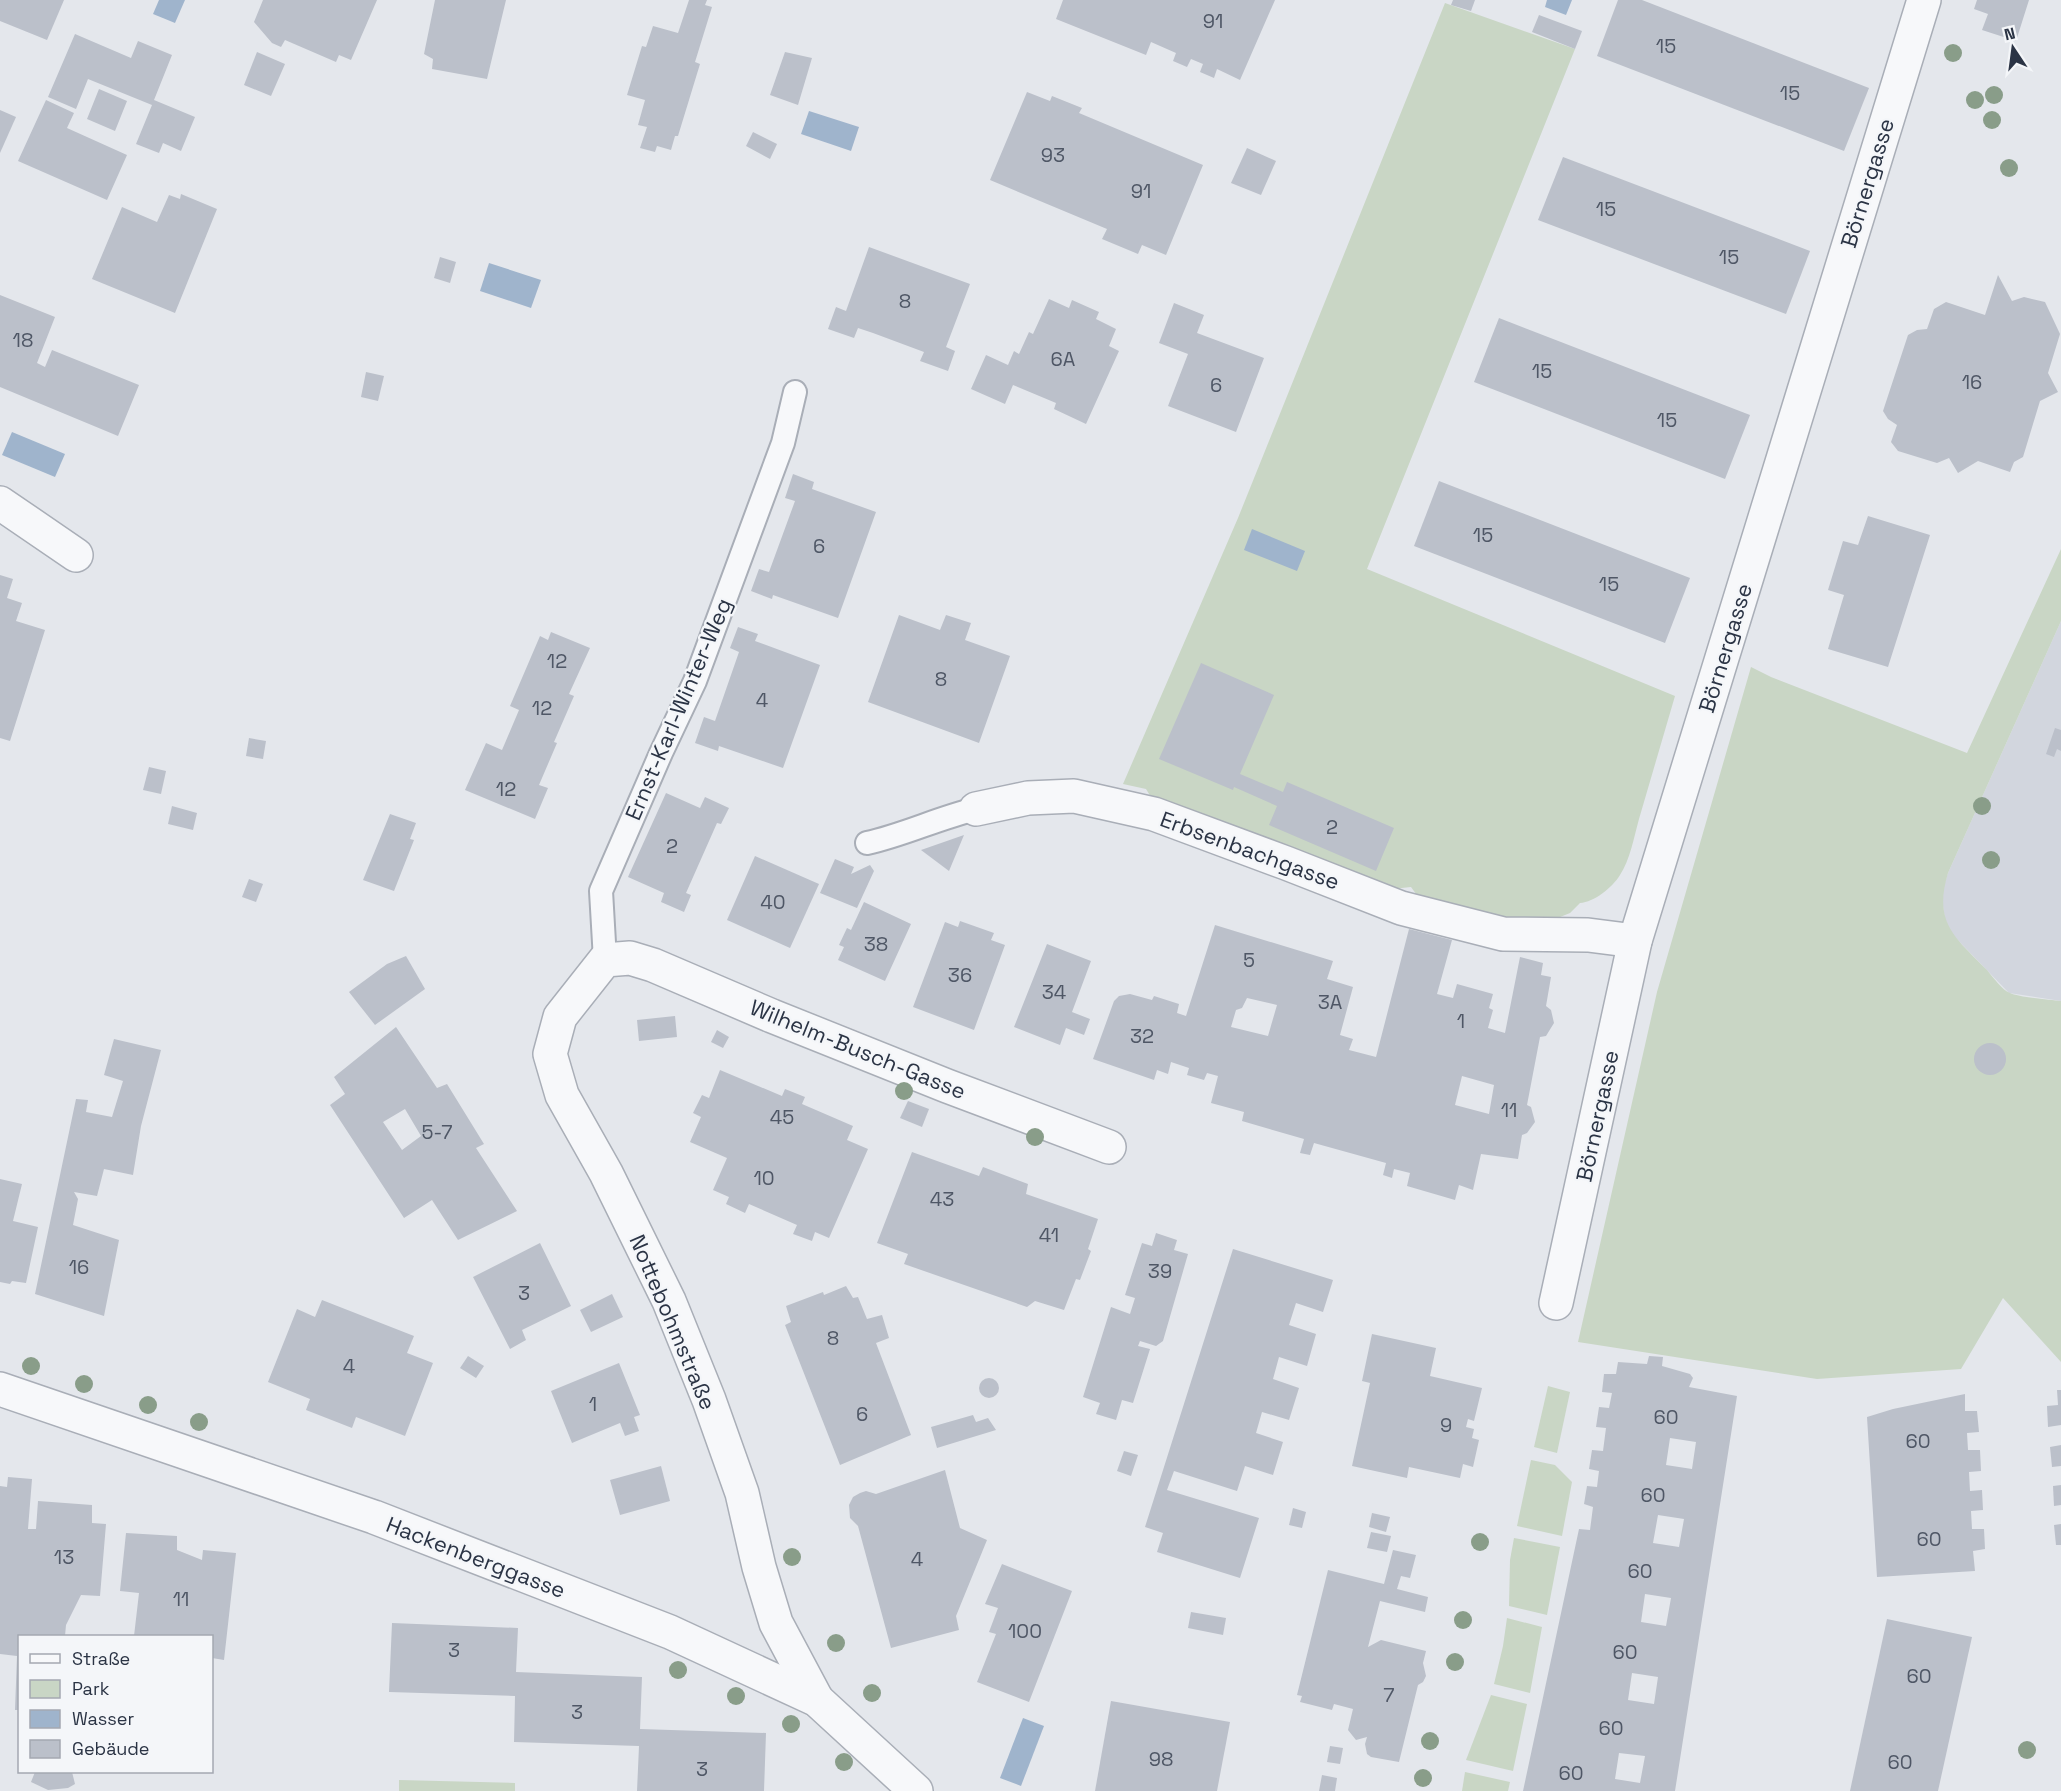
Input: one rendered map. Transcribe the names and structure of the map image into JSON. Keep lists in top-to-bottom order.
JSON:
{
  "streets": {
    "street": [
      "Börnergasse",
      "Erbsenbachgasse",
      "Wilhelm-Busch-Gasse",
      "Nottebohmstraße",
      "Hackenberggasse"
    ],
    "lane": ["Ernst-Karl-Winter-Weg"]
  },
  "crossings": [
    ["Börnergasse", "Erbsenbachgasse"],
    ["Ernst-Karl-Winter-Weg", "Wilhelm-Busch-Gasse"],
    ["Ernst-Karl-Winter-Weg", "Nottebohmstraße"],
    ["Wilhelm-Busch-Gasse", "Nottebohmstraße"],
    ["Nottebohmstraße", "Hackenberggasse"]
  ],
  "house_numbers": [
    "91",
    "15",
    "15",
    "93",
    "91",
    "15",
    "15",
    "8",
    "18",
    "6A",
    "15",
    "16",
    "6",
    "15",
    "15",
    "6",
    "15",
    "12",
    "8",
    "4",
    "12",
    "12",
    "2",
    "2",
    "40",
    "38",
    "5",
    "36",
    "34",
    "3A",
    "1",
    "32",
    "11",
    "45",
    "5-7",
    "10",
    "43",
    "41",
    "16",
    "39",
    "3",
    "8",
    "4",
    "1",
    "6",
    "60",
    "9",
    "60",
    "60",
    "60",
    "13",
    "4",
    "60",
    "11",
    "100",
    "3",
    "60",
    "60",
    "7",
    "3",
    "60",
    "98",
    "60",
    "3",
    "60"
  ],
  "legend": [
    "Straße",
    "Park",
    "Wasser",
    "Gebäude"
  ],
  "north": "top"
}
